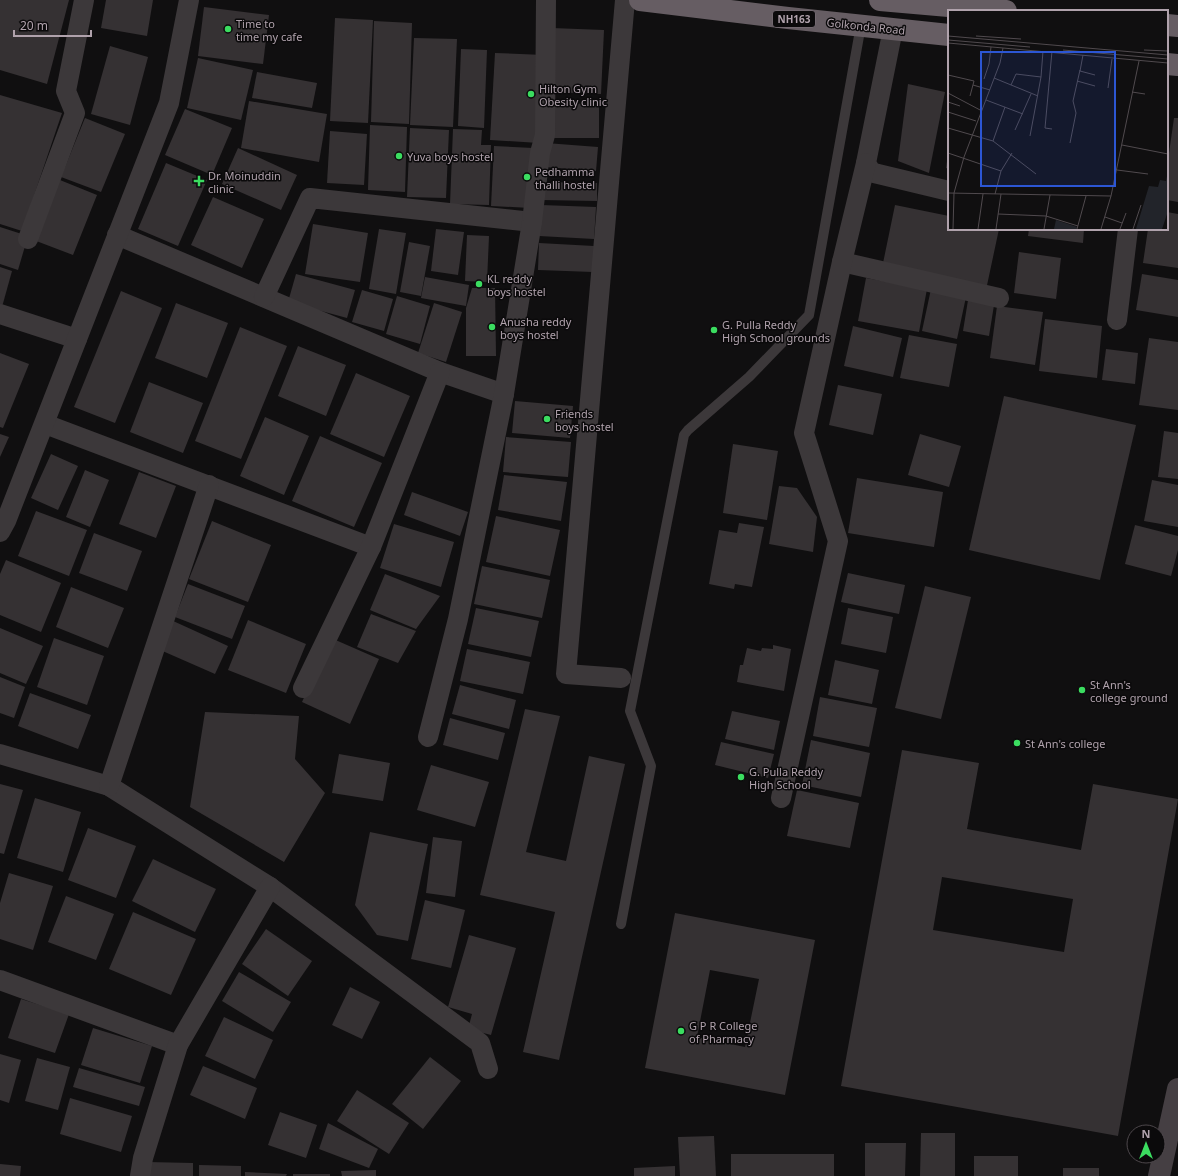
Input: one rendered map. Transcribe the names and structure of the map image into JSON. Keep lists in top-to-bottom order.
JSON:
{
  "streets": {
    "highway": ["NH163", "Golkonda Road"]
  },
  "places": {
    "other": [
      "Time to time my cafe",
      "Hilton Gym Obesity clinic",
      "Yuva boys hostel",
      "Pedhamma thalli hostel",
      "KL reddy boys hostel",
      "Anusha reddy boys hostel",
      "G. Pulla Reddy High School grounds",
      "Friends boys hostel",
      "St Ann's college ground",
      "St Ann's college",
      "G. Pulla Reddy High School",
      "G P R College of Pharmacy"
    ],
    "health": ["Dr. Moinuddin clinic"]
  },
  "scale_bar": "20 m",
  "north": "top"
}
